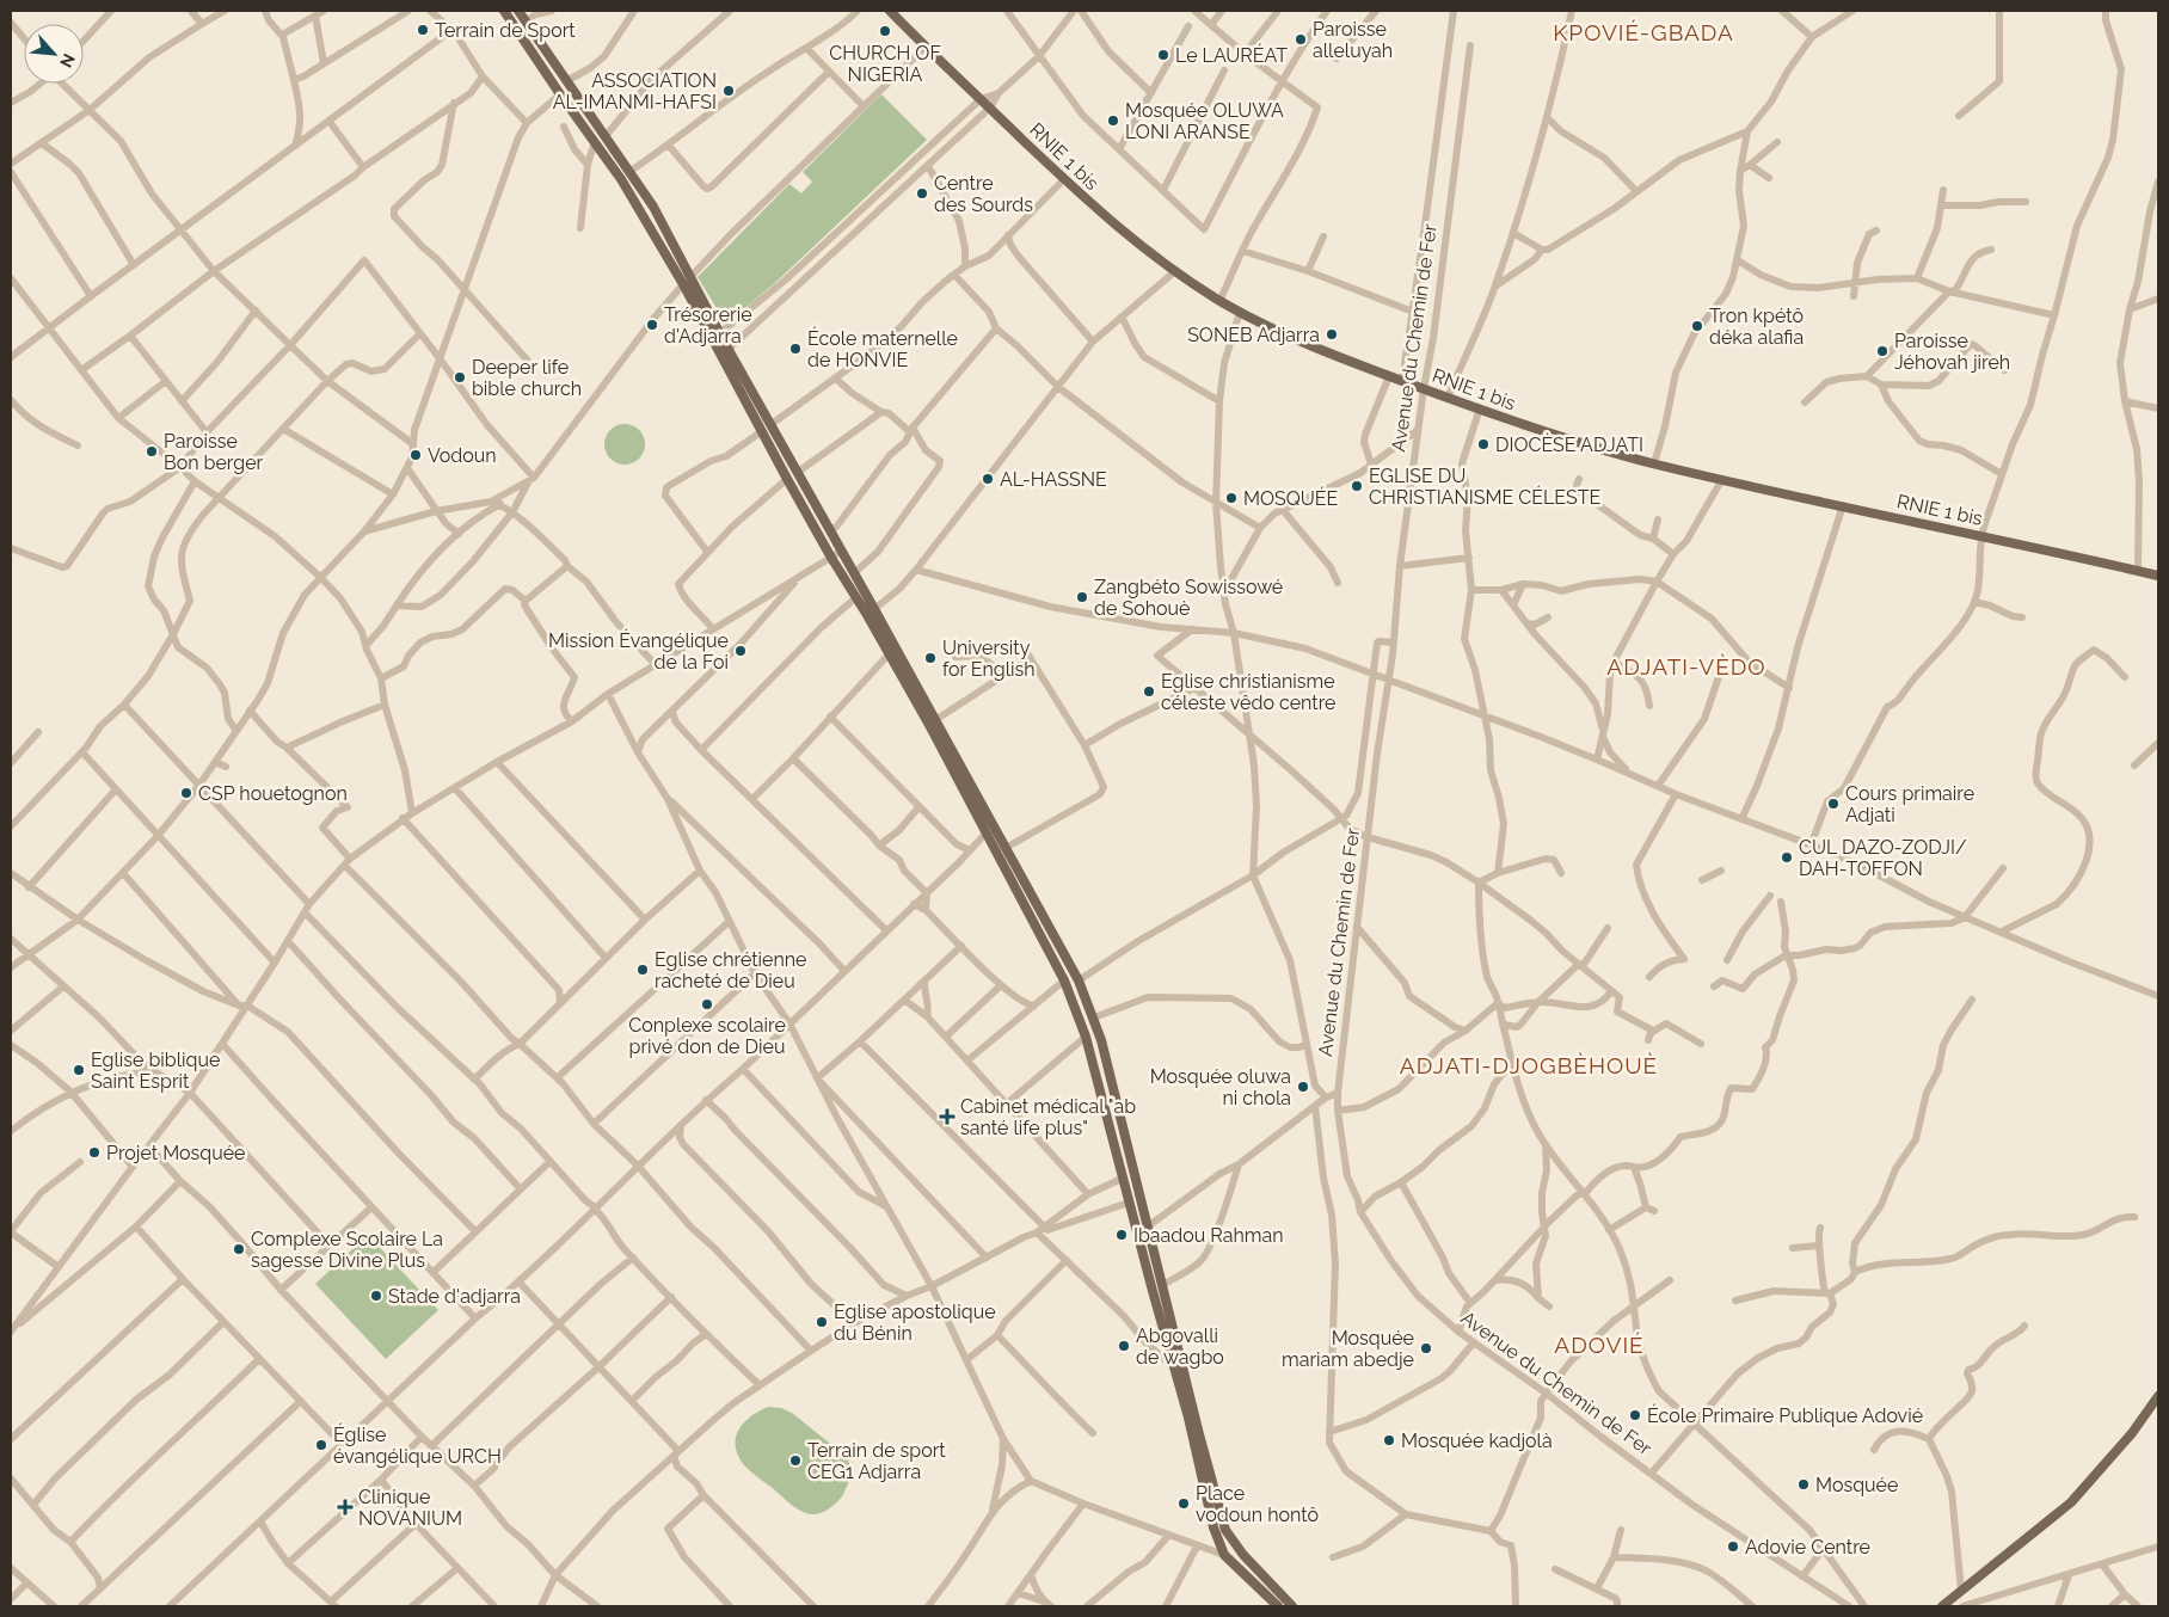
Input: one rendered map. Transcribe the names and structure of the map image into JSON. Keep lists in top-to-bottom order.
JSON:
{
  "streets": {
    "main road": ["RNIE 1 bis"],
    "street": ["Avenue du Chemin de Fer"]
  },
  "crossings": [
    ["RNIE 1 bis", "Avenue du Chemin de Fer"]
  ],
  "districts": [
    "KPOVIÉ-GBADA",
    "ADJATI-VÈDO",
    "ADJATI-DJOGBÈHOUÈ",
    "ADOVIÉ"
  ],
  "places": {
    "other": [
      "Terrain de Sport",
      "CHURCH OF NIGERIA",
      "Paroisse alleluyah",
      "Le LAURÉAT",
      "ASSOCIATION AL-IMANMI-HAFSI",
      "Mosquée OLUWA LONI ARANSE",
      "Centre des Sourds",
      "Trésorerie d'Adjarra",
      "Tron kpétô déka alafia",
      "SONEB Adjarra",
      "École maternelle de HONVIE",
      "Paroisse Jéhovah jireh",
      "Deeper life bible church",
      "DIOCÈSE ADJATI",
      "Paroisse Bon berger",
      "Vodoun",
      "AL-HASSNE",
      "EGLISE DU CHRISTIANISME CÉLESTE",
      "MOSQUÉE",
      "Zangbéto Sowissowé de Sohouè",
      "Mission Évangélique de la Foi",
      "University for English",
      "Eglise christianisme céleste vêdo centre",
      "CSP houetognon",
      "Cours primaire Adjati",
      "CUL DAZO-ZODJI/ DAH-TOFFON",
      "Eglise chrétienne racheté de Dieu",
      "Conplexe scolaire privé don de Dieu",
      "Eglise biblique Saint Esprit",
      "Mosquée oluwa ni chola",
      "Projet Mosquée",
      "Ibaadou Rahman",
      "Complexe Scolaire La sagesse Divine Plus",
      "Stade d'adjarra",
      "Eglise apostolique du Bénin",
      "Abgovalli de wagbo",
      "Mosquée mariam abedje",
      "École Primaire Publique Adovié",
      "Mosquée kadjolà",
      "Église évangélique URCH",
      "Terrain de sport CEG1 Adjarra",
      "Mosquée",
      "Place vodoun hontô",
      "Adovie Centre"
    ],
    "health": ["Cabinet médical \"ab santé life plus\"", "Clinique NOVANIUM"]
  },
  "north": "bottom right"
}
